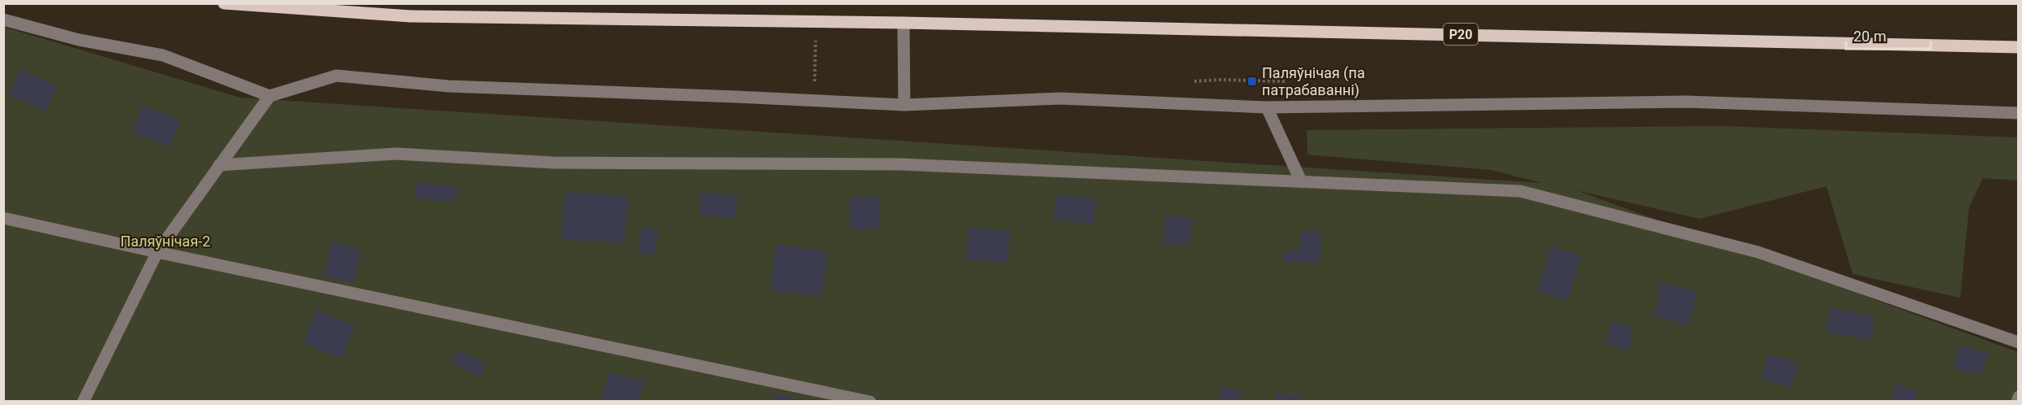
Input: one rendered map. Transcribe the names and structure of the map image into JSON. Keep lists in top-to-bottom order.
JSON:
{
  "streets": {
    "main road": ["Р20"]
  },
  "parks": ["Паляўнічая-2"],
  "places": {
    "transit": ["Паляўнічая (па патрабаванні)"]
  },
  "scale_bar": "20 m"
}
